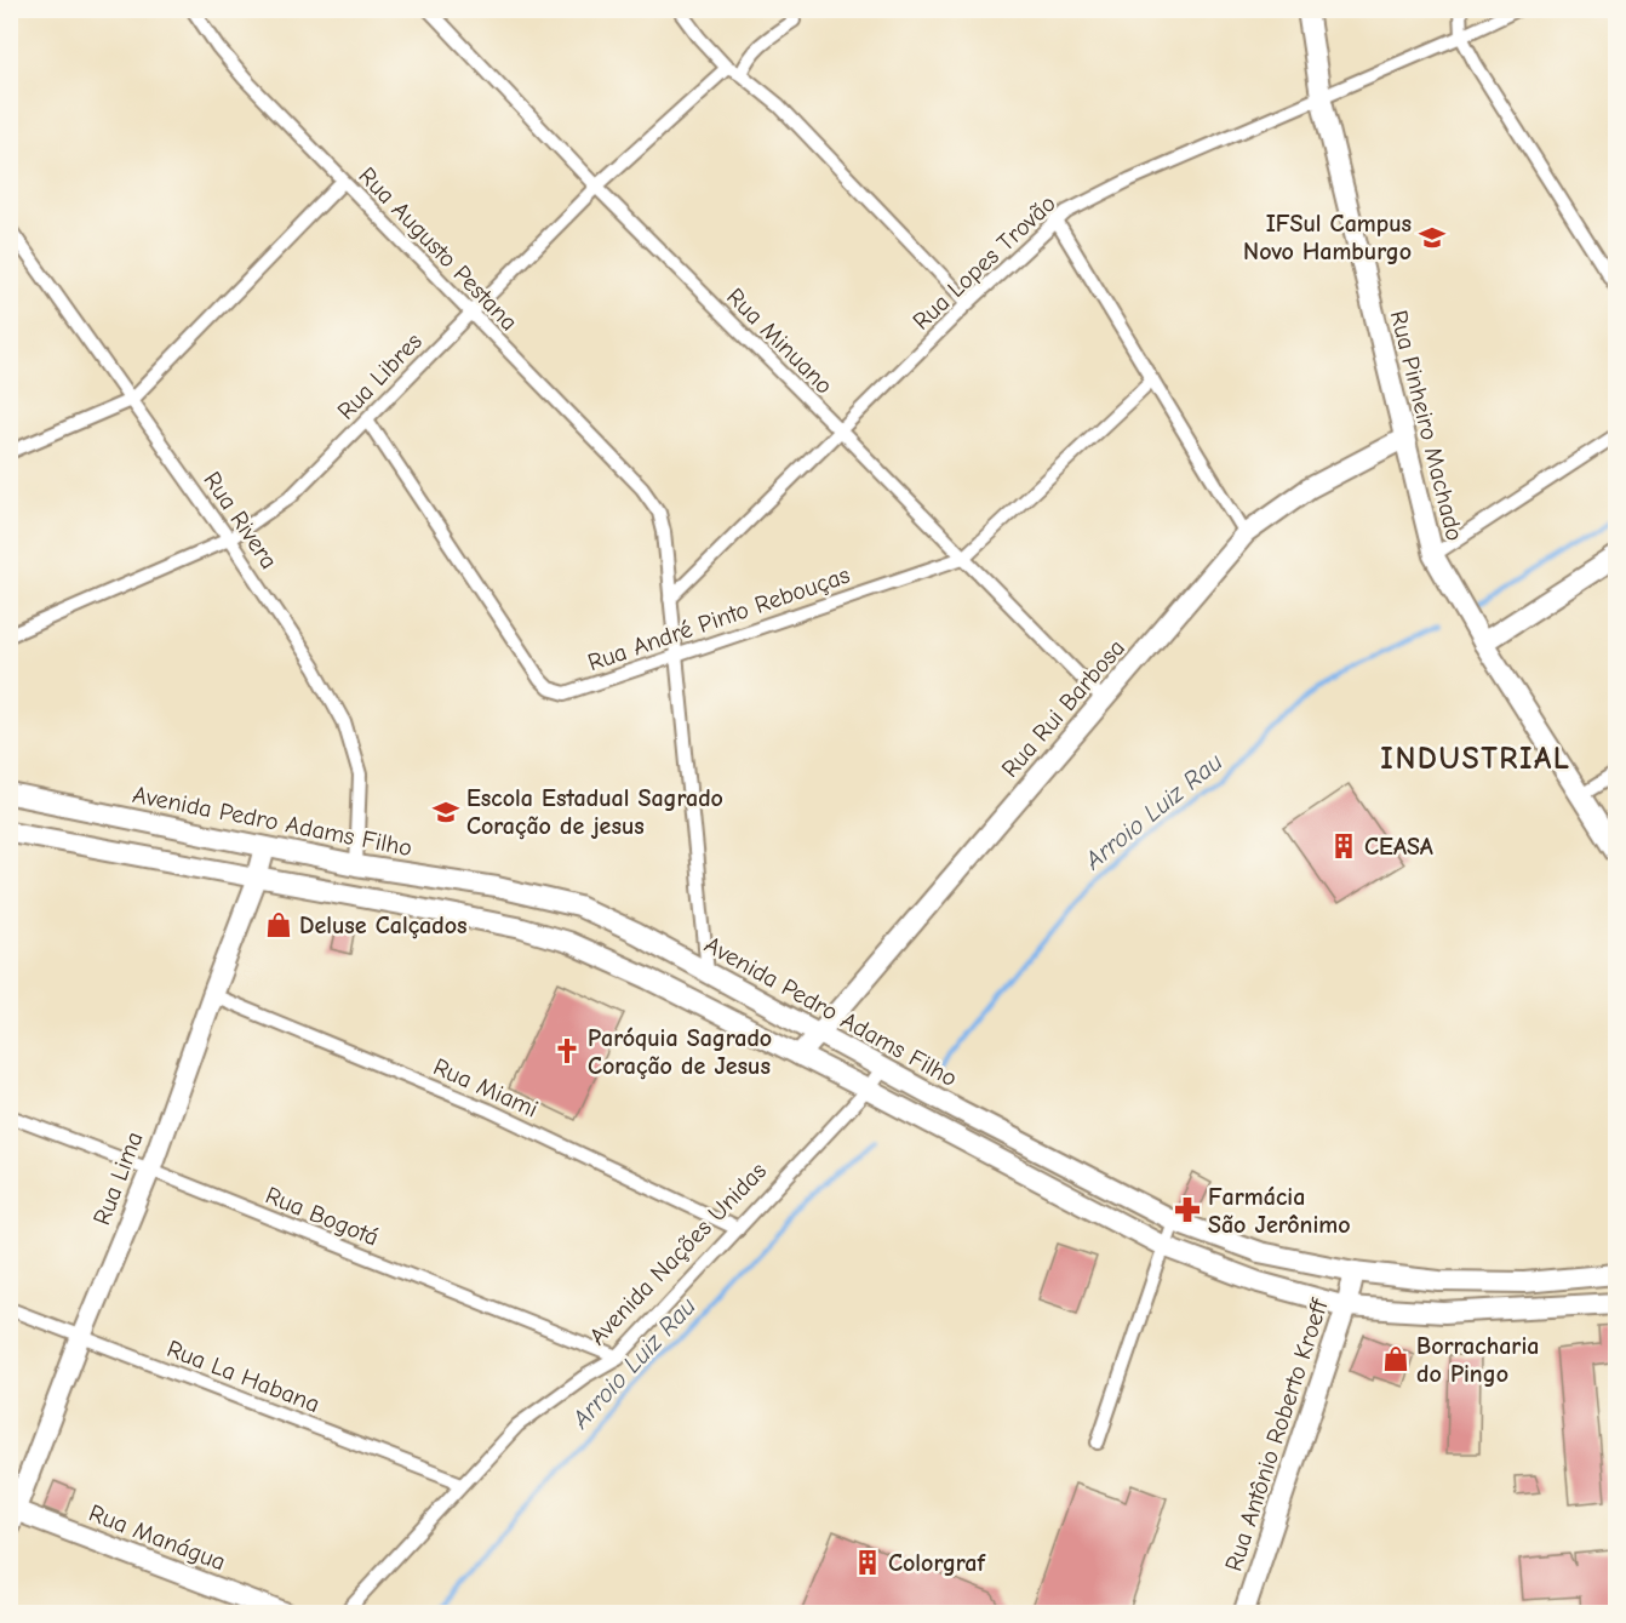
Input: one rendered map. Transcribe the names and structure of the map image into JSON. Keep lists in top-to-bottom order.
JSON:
{
  "streets": {
    "main road": [
      "Rua Pinheiro Machado",
      "Rua Rui Barbosa",
      "Avenida Pedro Adams Filho",
      "Rua Lima",
      "Rua Antônio Roberto Kroeff",
      "Rua Manágua"
    ],
    "street": [
      "Rua Augusto Pestana",
      "Rua Lopes Trovão",
      "Rua Minuano",
      "Rua Libres",
      "Rua Rivera",
      "Rua André Pinto Rebouças",
      "Rua Miami",
      "Rua Bogotá",
      "Avenida Nações Unidas",
      "Rua La Habana"
    ]
  },
  "crossings": [
    ["Rua Augusto Pestana", "Rua Lopes Trovão"],
    ["Rua Augusto Pestana", "Rua Libres"],
    ["Rua Lopes Trovão", "Rua Minuano"],
    ["Rua Lopes Trovão", "Rua Pinheiro Machado"],
    ["Rua Minuano", "Rua Libres"],
    ["Rua Minuano", "Rua André Pinto Rebouças"],
    ["Rua Minuano", "Rua Rui Barbosa"],
    ["Rua Libres", "Rua Rivera"],
    ["Rua Libres", "Rua André Pinto Rebouças"],
    ["Rua Pinheiro Machado", "Rua Rui Barbosa"],
    ["Rua Rivera", "Avenida Pedro Adams Filho"],
    ["Rua Rui Barbosa", "Avenida Pedro Adams Filho"],
    ["Avenida Pedro Adams Filho", "Rua Lima"],
    ["Avenida Pedro Adams Filho", "Avenida Nações Unidas"],
    ["Avenida Pedro Adams Filho", "Rua Antônio Roberto Kroeff"],
    ["Rua Miami", "Rua Lima"],
    ["Rua Miami", "Avenida Nações Unidas"],
    ["Rua Lima", "Rua Bogotá"],
    ["Rua Lima", "Rua La Habana"],
    ["Rua Lima", "Rua Manágua"],
    ["Rua Bogotá", "Avenida Nações Unidas"],
    ["Avenida Nações Unidas", "Rua La Habana"]
  ],
  "districts": ["INDUSTRIAL"],
  "water": ["Arroio Luiz Rau"],
  "places": {
    "school or university": ["IFSul Campus Novo Hamburgo", "Escola Estadual Sagrado Coração de jesus"],
    "building": ["CEASA", "Colorgraf"],
    "shop": ["Deluse Calçados", "Borracharia do Pingo"],
    "church": ["Paróquia Sagrado Coração de Jesus"],
    "pharmacy": ["Farmácia São Jerônimo"]
  }
}
